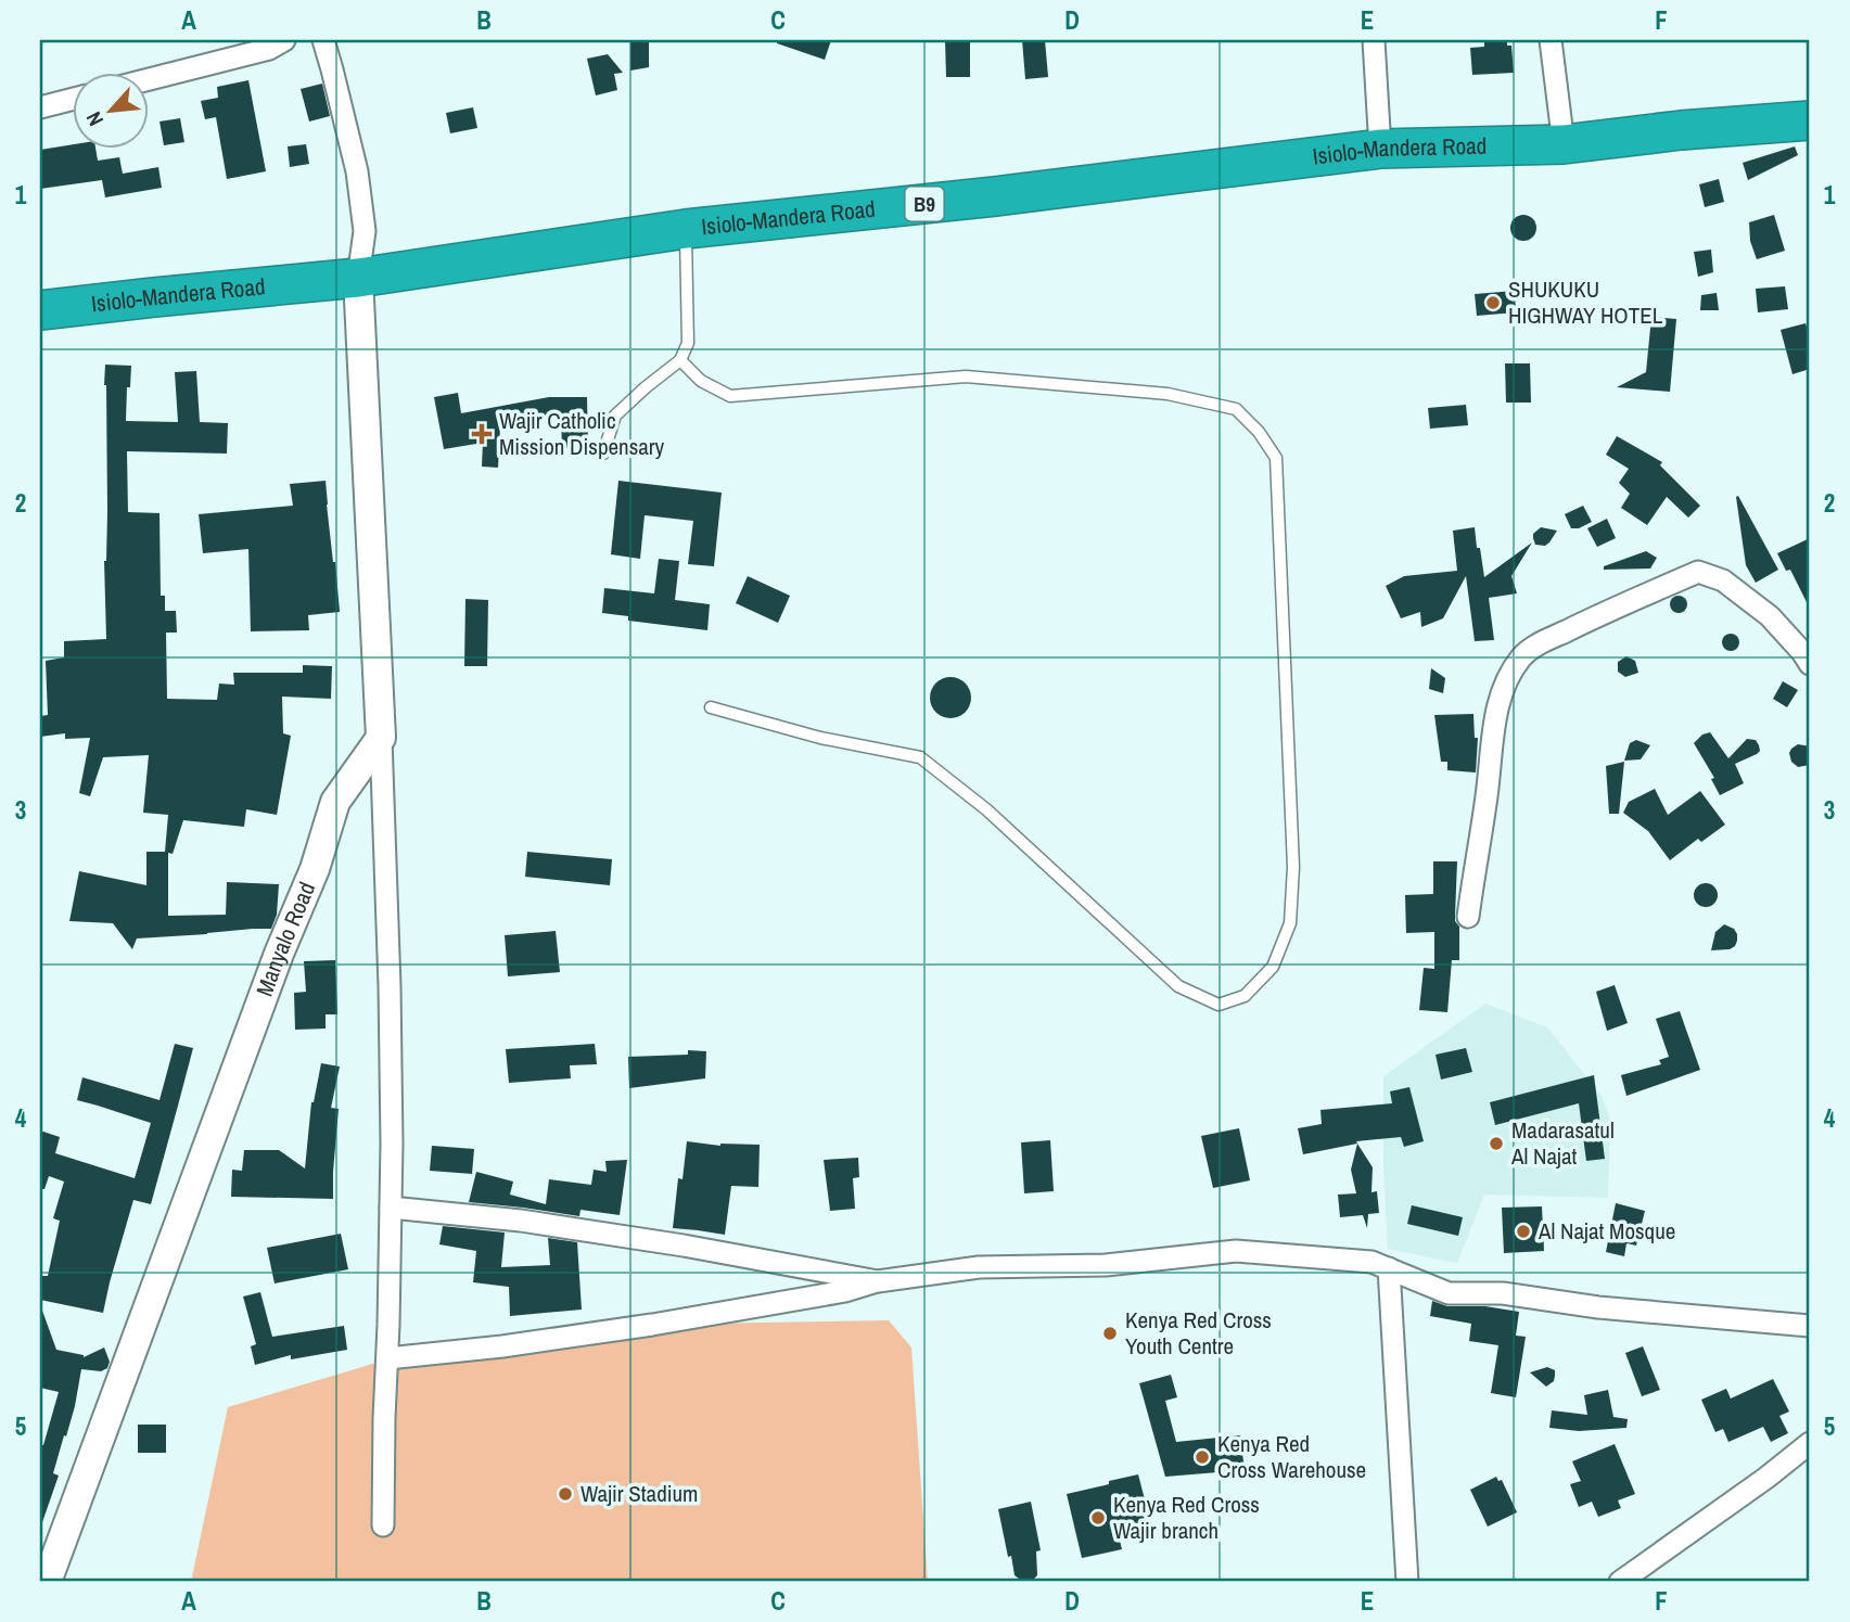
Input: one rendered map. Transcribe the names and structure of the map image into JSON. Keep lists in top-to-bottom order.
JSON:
{
  "streets": {
    "highway": ["Isiolo-Mandera Road", "B9"],
    "street": ["Manyalo Road"]
  },
  "places": {
    "other": [
      "SHUKUKU HIGHWAY HOTEL",
      "Madarasatul Al Najat",
      "Al Najat Mosque",
      "Kenya Red Cross Youth Centre",
      "Kenya Red Cross Warehouse",
      "Wajir Stadium",
      "Kenya Red Cross Wajir branch"
    ],
    "health": ["Wajir Catholic Mission Dispensary"]
  },
  "north": "bottom left",
  "grid": {
    "columns": [
      "A",
      "B",
      "C",
      "D",
      "E",
      "F"
    ],
    "rows": [
      "1",
      "2",
      "3",
      "4",
      "5"
    ]
  }
}
